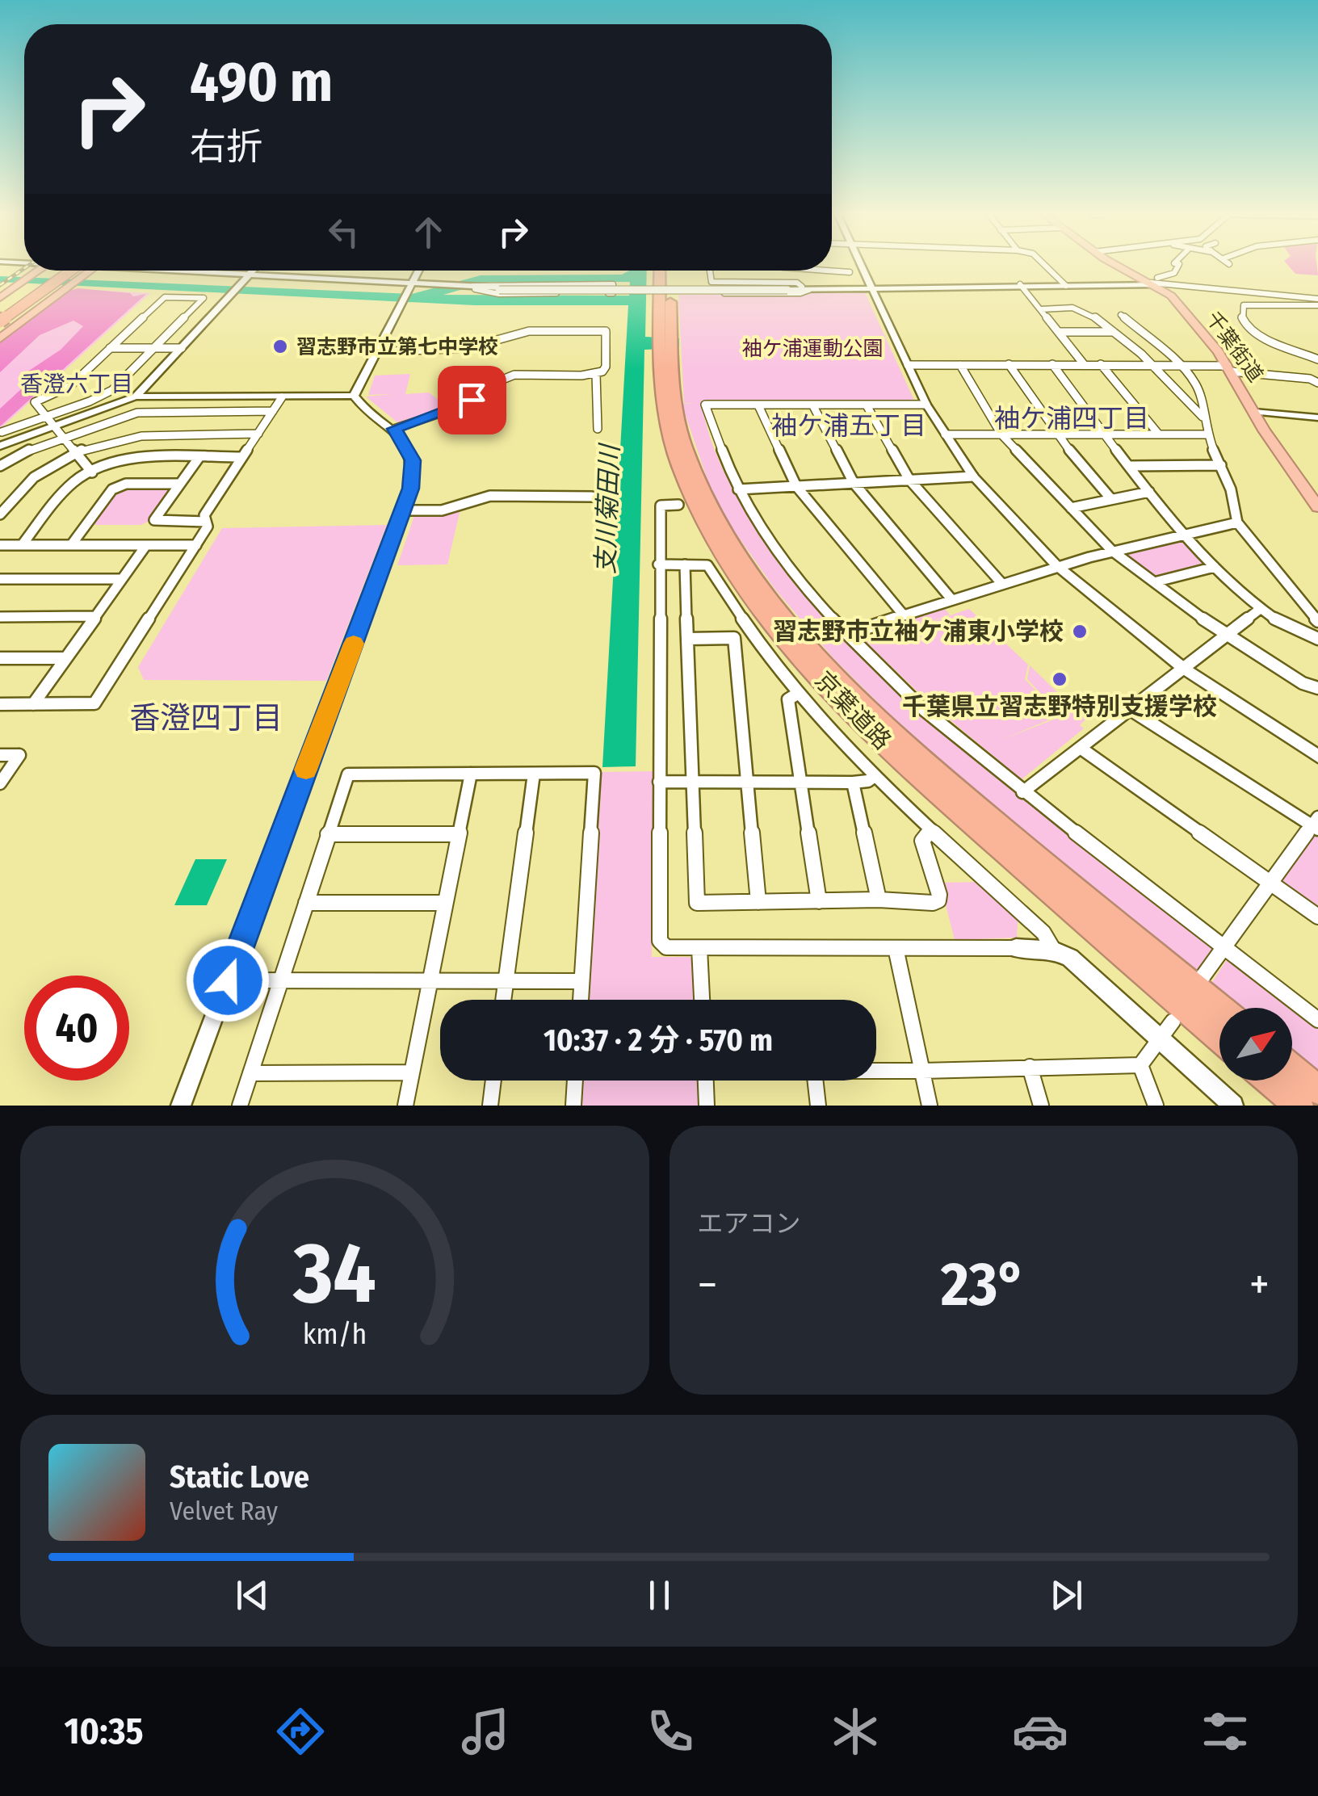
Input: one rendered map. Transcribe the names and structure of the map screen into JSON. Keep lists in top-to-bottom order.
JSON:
{
  "streets": {
    "highway": ["千葉街道", "京葉道路"]
  },
  "districts": [
    "香澄六丁目",
    "袖ケ浦四丁目",
    "袖ケ浦五丁目",
    "香澄四丁目"
  ],
  "water": ["支川菊田川"],
  "parks": ["袖ケ浦運動公園"],
  "places": ["習志野市立第七中学校", "習志野市立袖ケ浦東小学校", "千葉県立習志野特別支援学校"],
  "north": "top right",
  "page": {
    "turn": ["490 m", "右折"],
    "limit": "40",
    "trip": "10:37 · 2 分 · 570 m",
    "tile": "エアコン",
    "heat": ["−", "23°", "+"],
    "song": ["Static Love", "Velvet Ray"],
    "tabs": "10:35",
    "gauge": ["34", "km/h"]
  }
}
